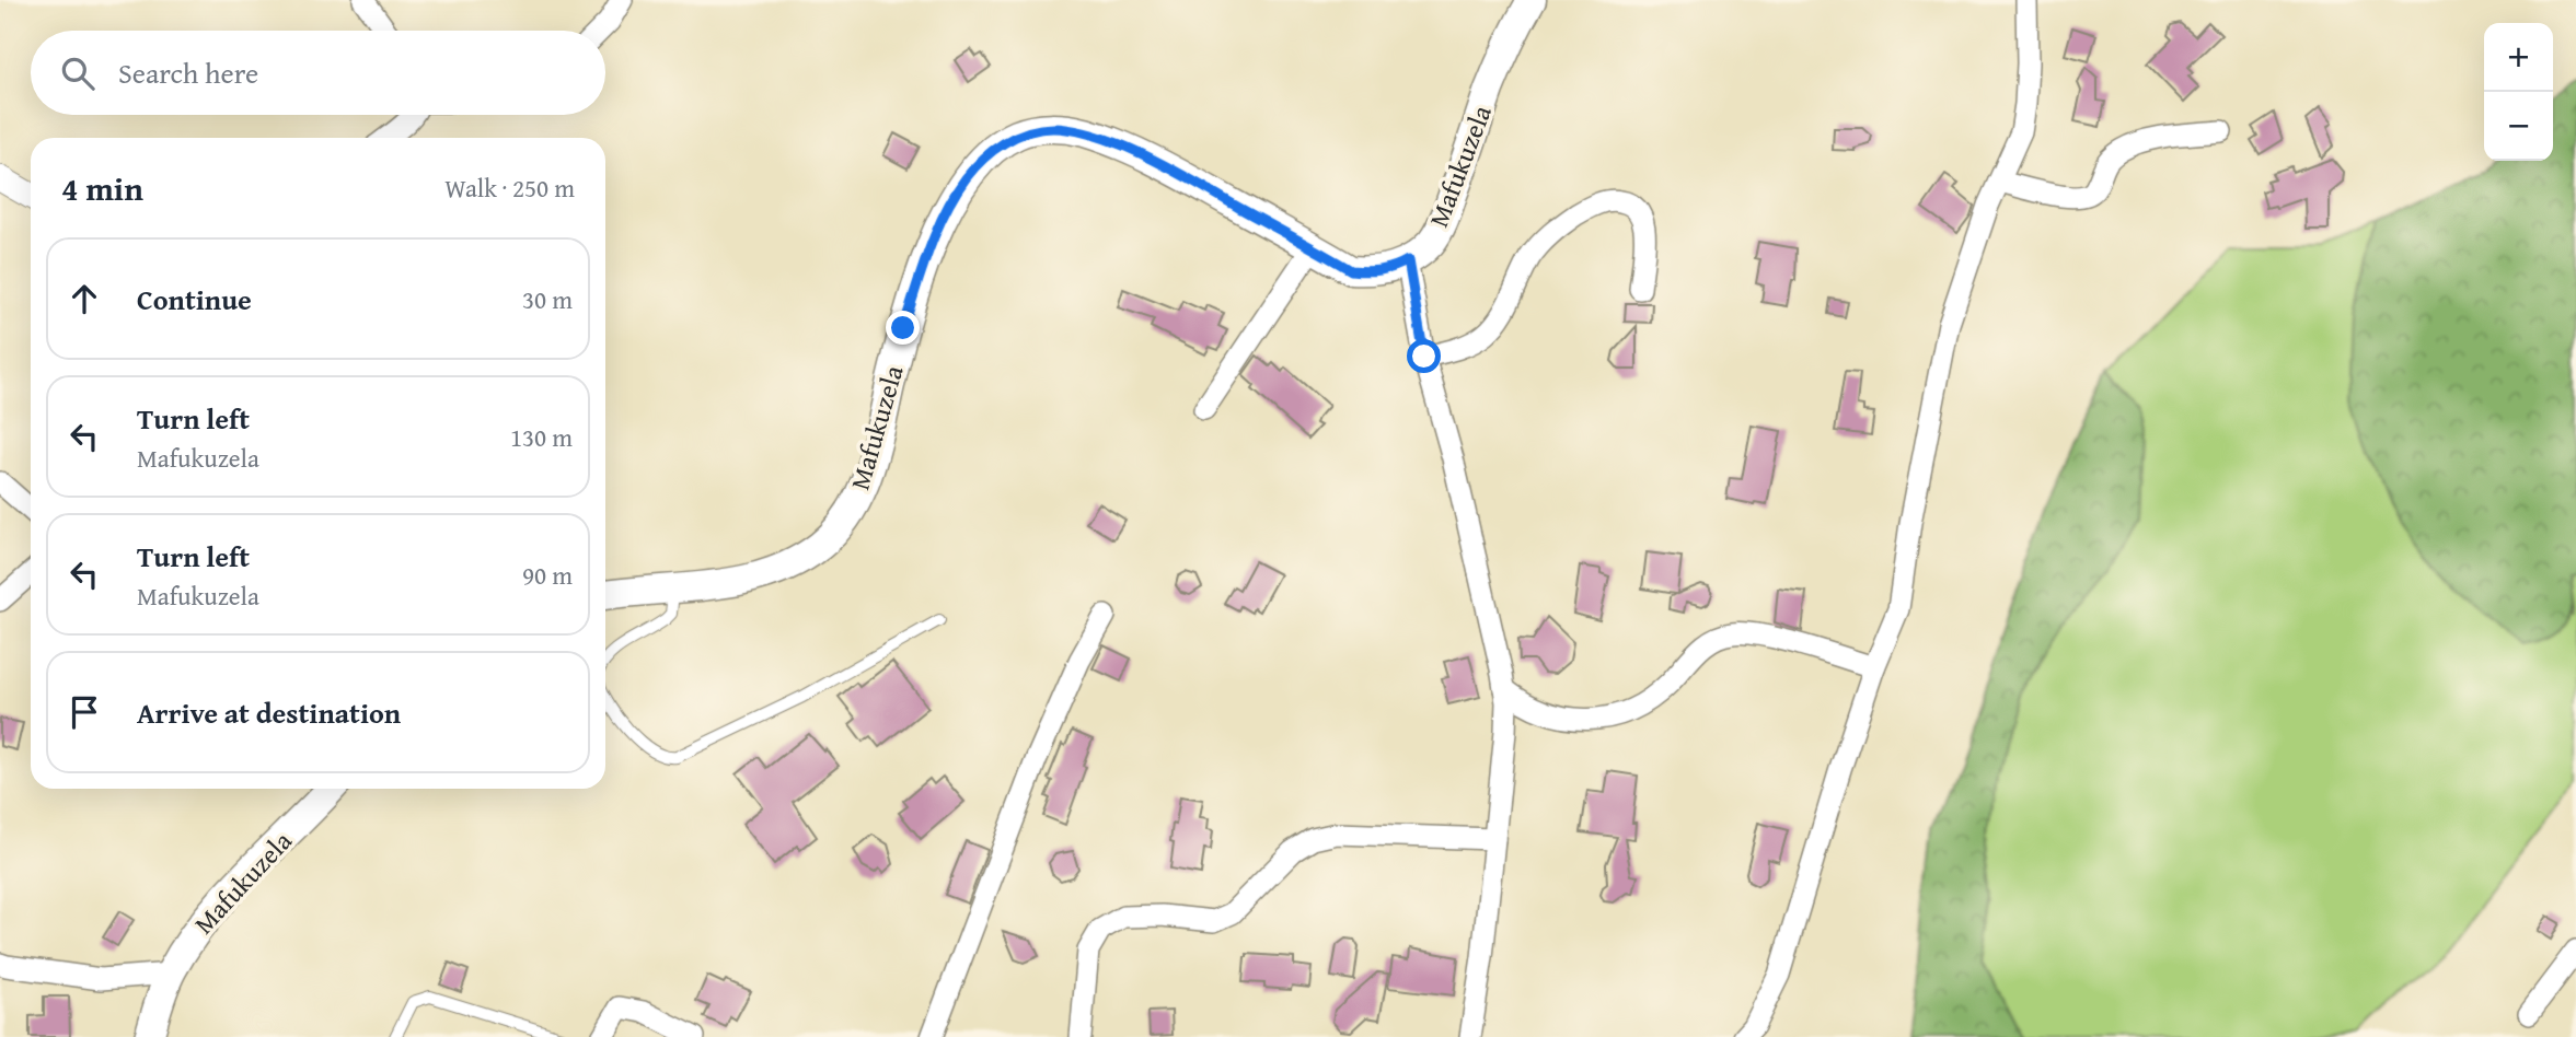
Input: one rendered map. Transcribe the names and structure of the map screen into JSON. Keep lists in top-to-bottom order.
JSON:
{
  "streets": {
    "main road": ["Mafukuzela"]
  },
  "page": {
    "map_buttons": ["+", "−"],
    "search": "Search here",
    "heading": ["4 min", "Walk · 250 m"],
    "list": [
      ["Continue", "30 m"],
      ["Turn left", "Mafukuzela", "130 m"],
      ["Turn left", "Mafukuzela", "90 m"],
      "Arrive at destination"
    ]
  }
}
